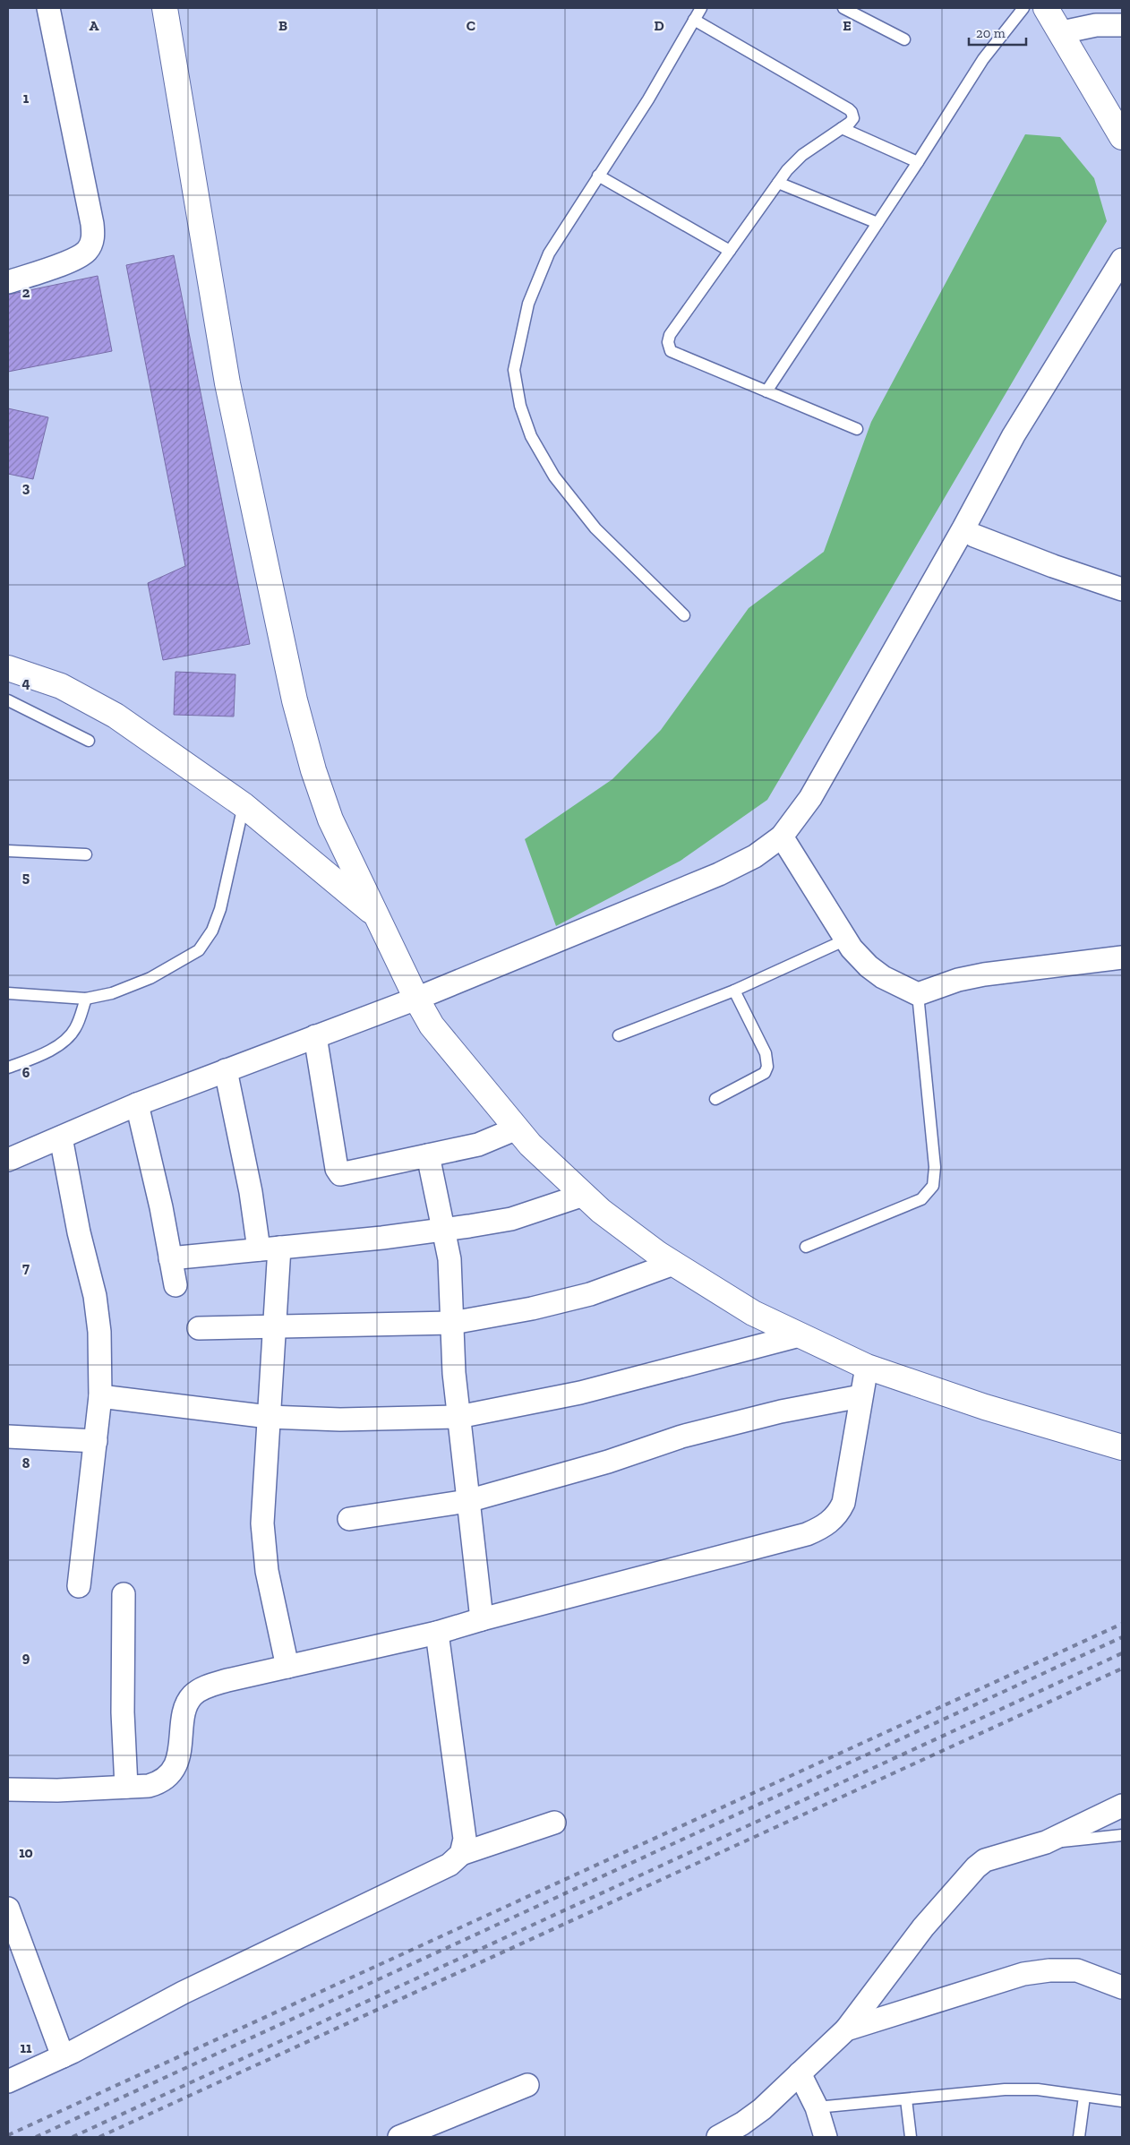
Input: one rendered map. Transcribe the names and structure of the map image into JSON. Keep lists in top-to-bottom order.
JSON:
{
  "scale_bar": "20 m",
  "grid": {
    "columns": [
      "A",
      "B",
      "C",
      "D",
      "E"
    ],
    "rows": [
      "1",
      "2",
      "3",
      "4",
      "5",
      "6",
      "7",
      "8",
      "9",
      "10",
      "11"
    ]
  }
}
